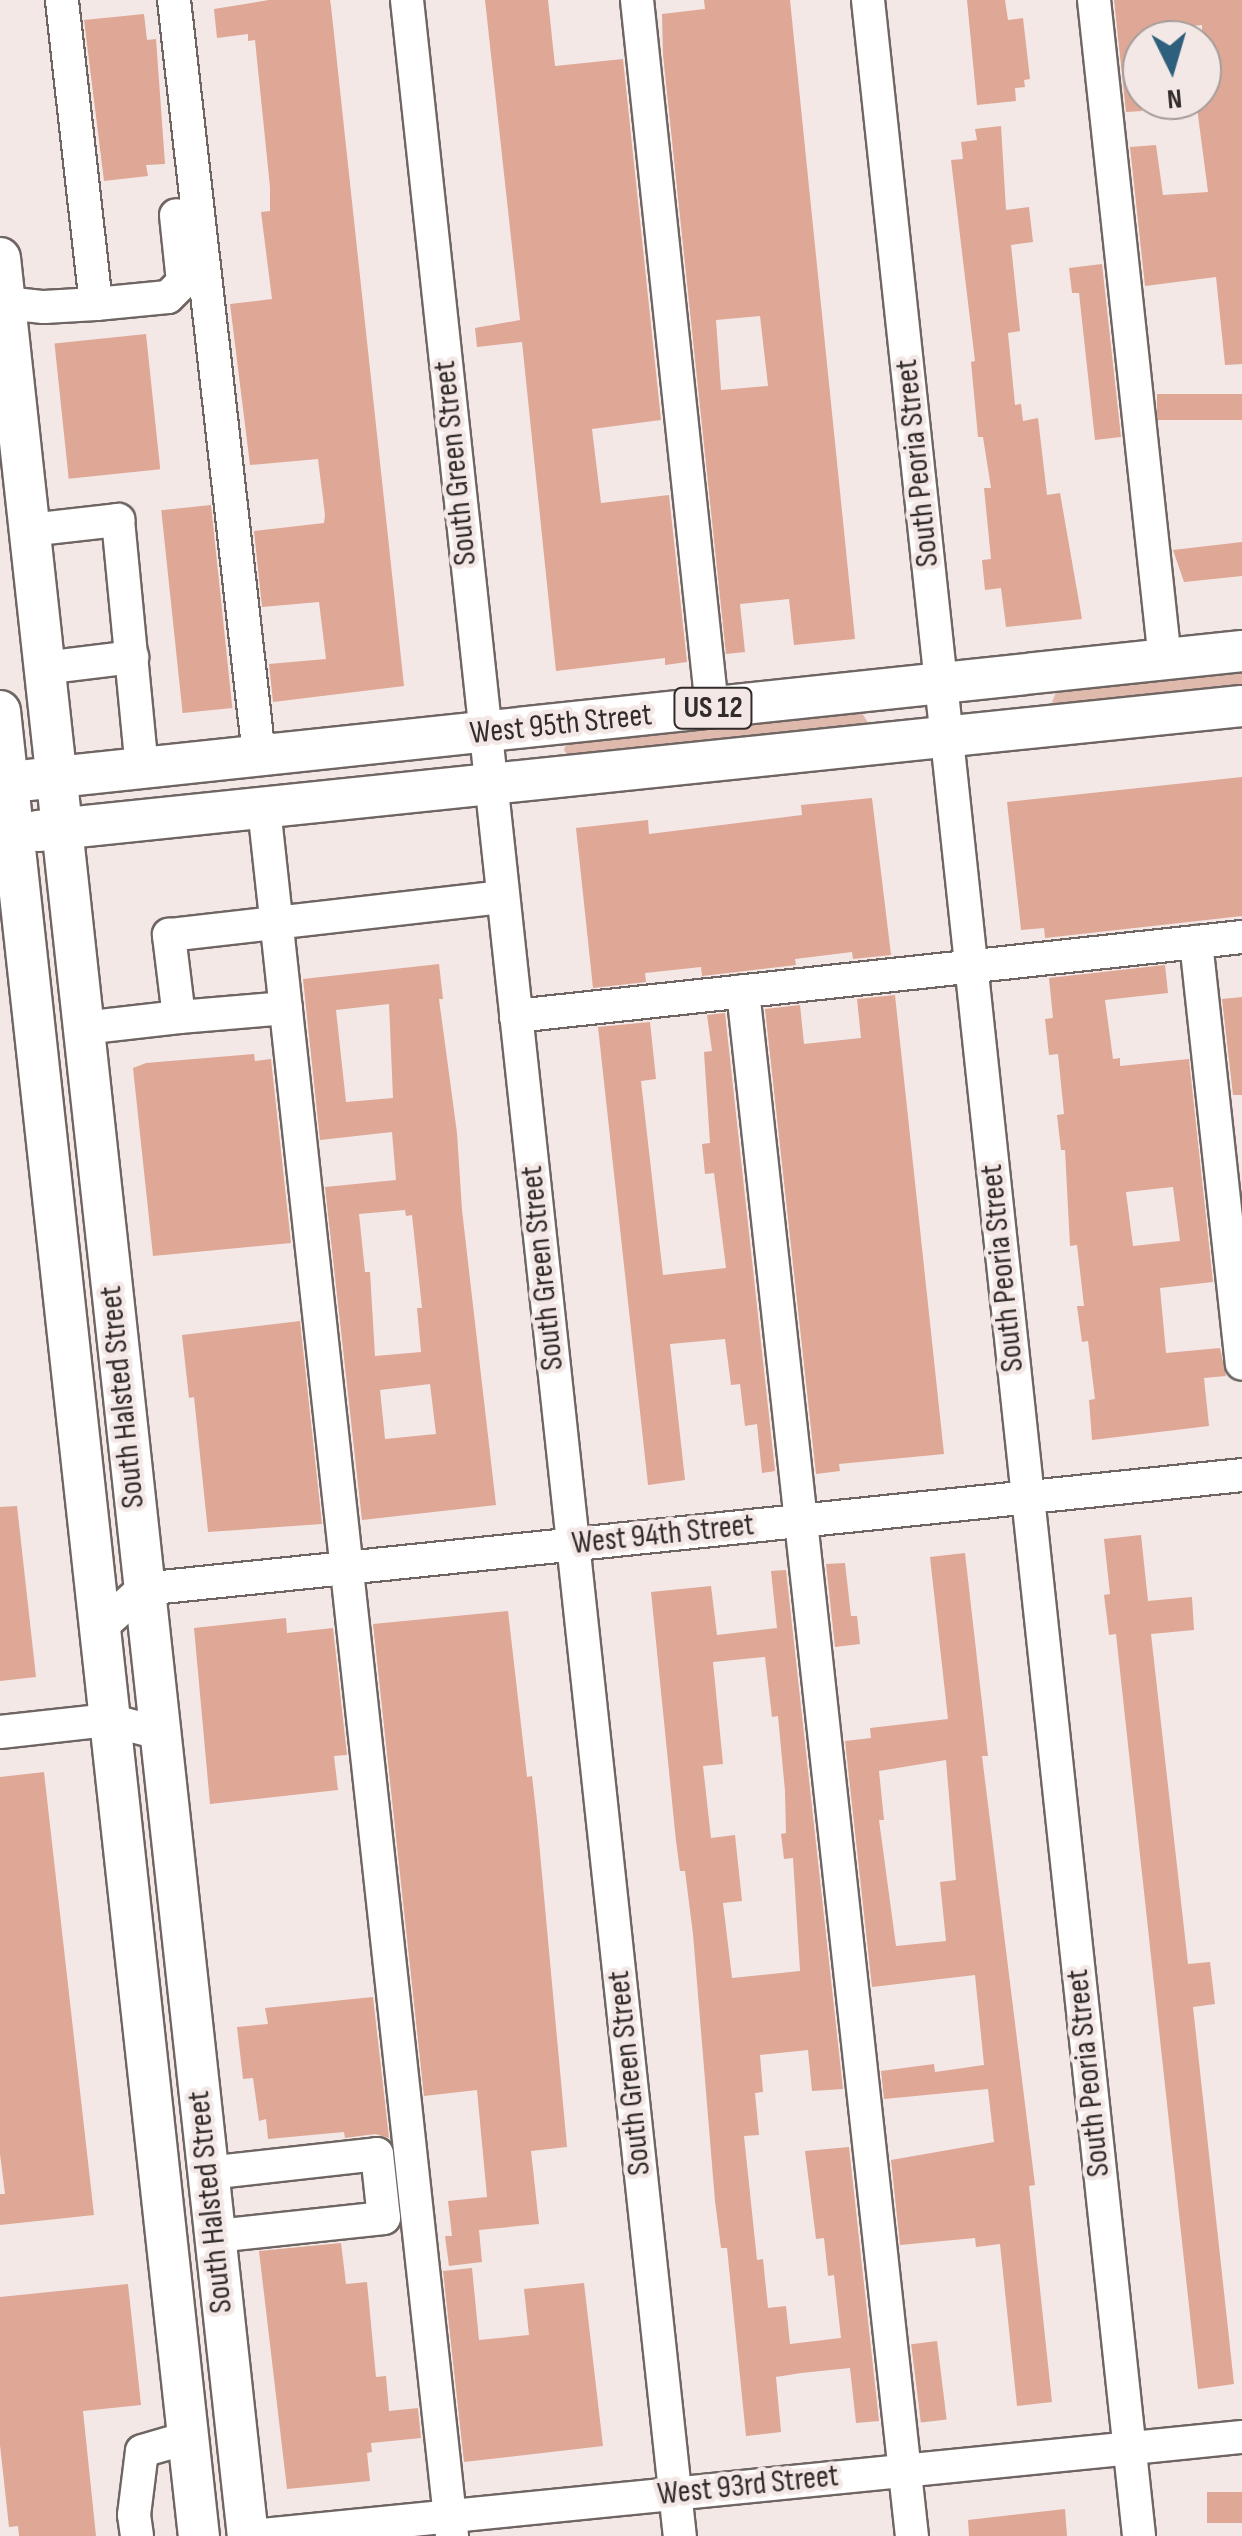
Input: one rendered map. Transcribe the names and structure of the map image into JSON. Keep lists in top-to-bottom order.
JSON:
{
  "streets": {
    "main road": ["US 12", "West 95th Street", "South Halsted Street"],
    "street": [
      "South Green Street",
      "South Peoria Street",
      "West 94th Street",
      "West 93rd Street"
    ]
  },
  "crossings": [
    ["South Green Street", "West 95th Street"],
    ["South Green Street", "West 94th Street"],
    ["South Green Street", "West 93rd Street"],
    ["South Peoria Street", "West 95th Street"],
    ["South Peoria Street", "West 94th Street"],
    ["South Peoria Street", "West 93rd Street"],
    ["West 95th Street", "South Halsted Street"],
    ["South Halsted Street", "West 94th Street"],
    ["South Halsted Street", "West 93rd Street"]
  ],
  "north": "bottom"
}
